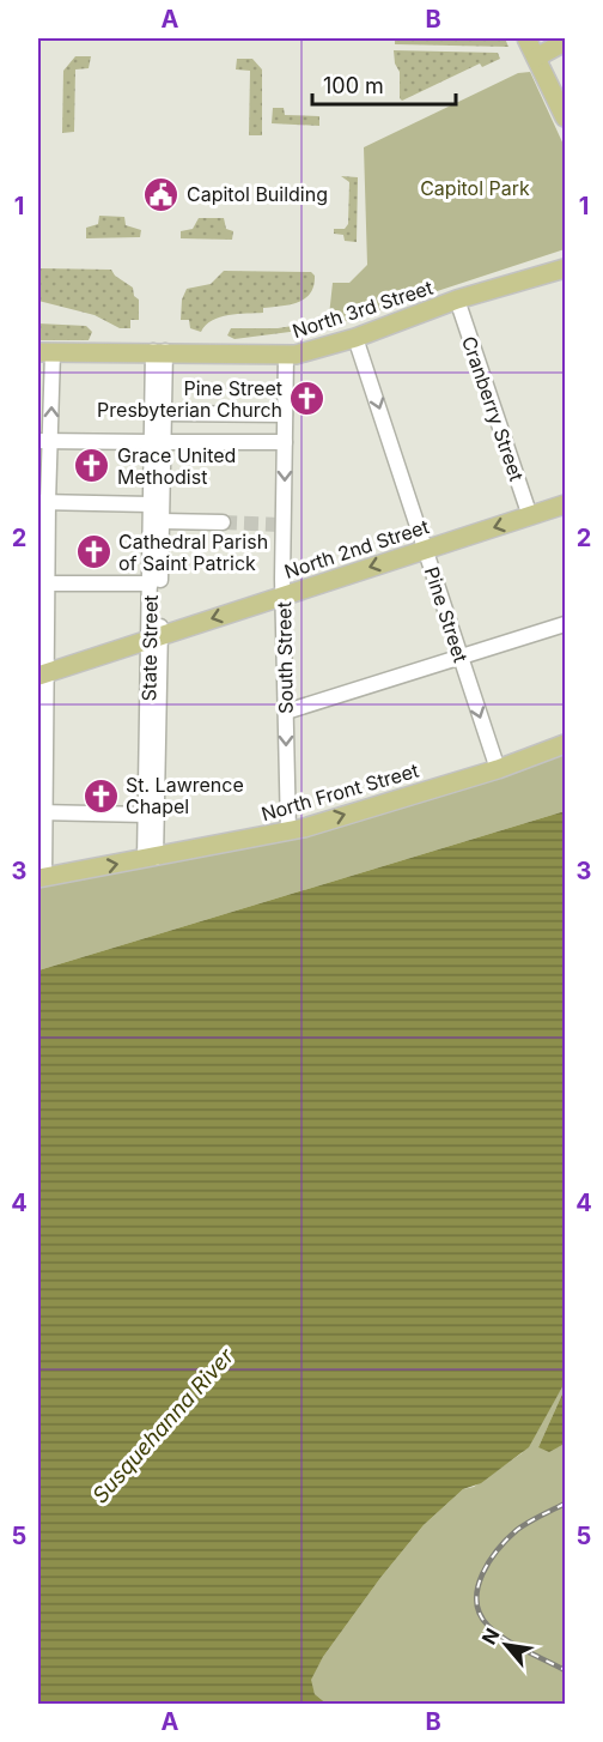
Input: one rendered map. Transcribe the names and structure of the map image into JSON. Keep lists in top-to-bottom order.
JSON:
{
  "streets": {
    "main road": ["North 3rd Street", "North 2nd Street", "North Front Street"],
    "street": [
      "Cranberry Street",
      "Pine Street",
      "State Street",
      "South Street"
    ]
  },
  "crossings": [
    ["North 3rd Street", "Cranberry Street"],
    ["North 3rd Street", "Pine Street"],
    ["North 3rd Street", "State Street"],
    ["North 3rd Street", "South Street"],
    ["Cranberry Street", "North 2nd Street"],
    ["North 2nd Street", "Pine Street"],
    ["North 2nd Street", "State Street"],
    ["North 2nd Street", "South Street"],
    ["Pine Street", "North Front Street"],
    ["State Street", "North Front Street"],
    ["South Street", "North Front Street"]
  ],
  "one_way": [
    "North 2nd Street",
    "Pine Street",
    "South Street",
    "North Front Street"
  ],
  "water": ["Susquehanna River"],
  "parks": ["Capitol Park"],
  "places": {
    "public building": ["Capitol Building"],
    "church": [
      "Pine Street Presbyterian Church",
      "Grace United Methodist",
      "Cathedral Parish of Saint Patrick",
      "St. Lawrence Chapel"
    ]
  },
  "scale_bar": "100 m",
  "north": "top left",
  "grid": {
    "columns": ["A", "B"],
    "rows": [
      "1",
      "2",
      "3",
      "4",
      "5"
    ]
  }
}
